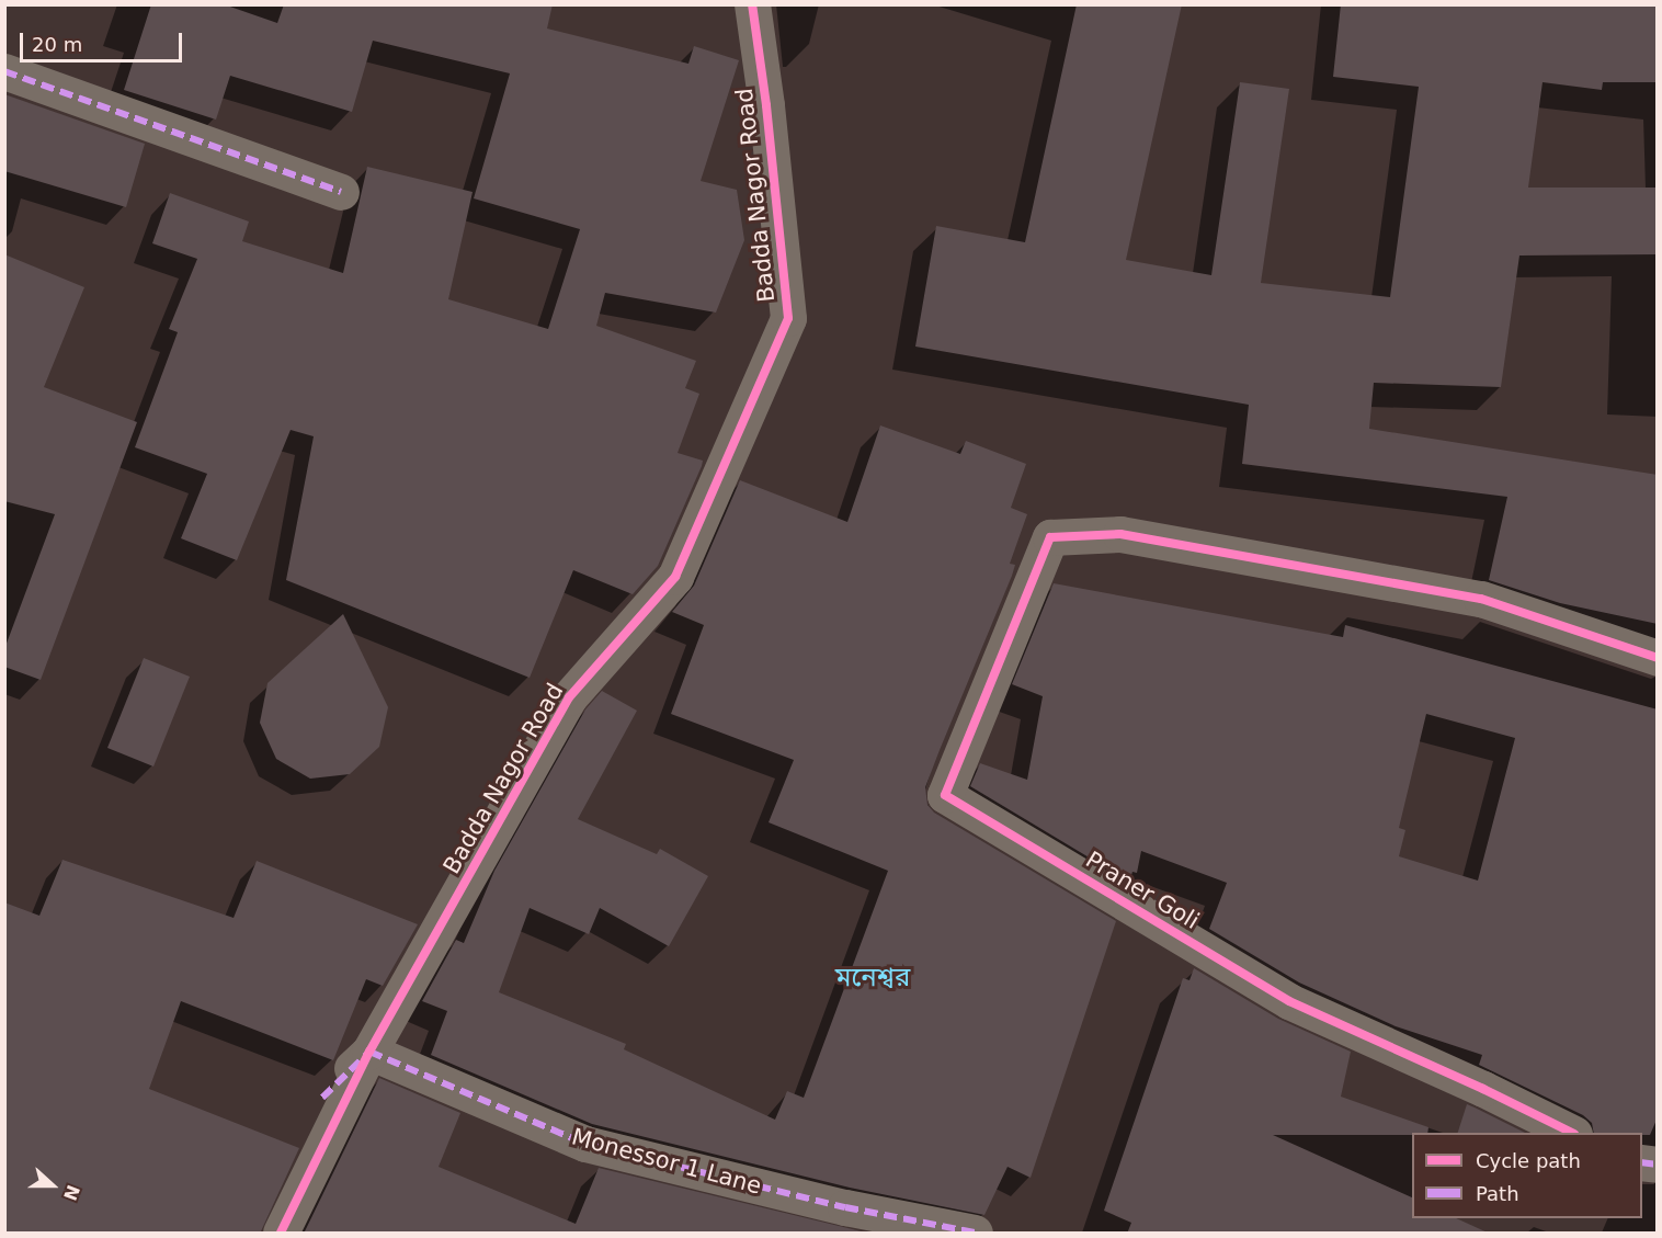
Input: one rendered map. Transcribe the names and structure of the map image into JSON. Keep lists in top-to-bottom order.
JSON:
{
  "streets": {
    "street": ["Badda Nagor Road", "Praner Goli", "Monessor 1 Lane"]
  },
  "crossings": [
    ["Badda Nagor Road", "Monessor 1 Lane"]
  ],
  "districts": ["মনেশ্বর"],
  "legend": ["Cycle path", "Path"],
  "scale_bar": "20 m",
  "north": "right"
}
